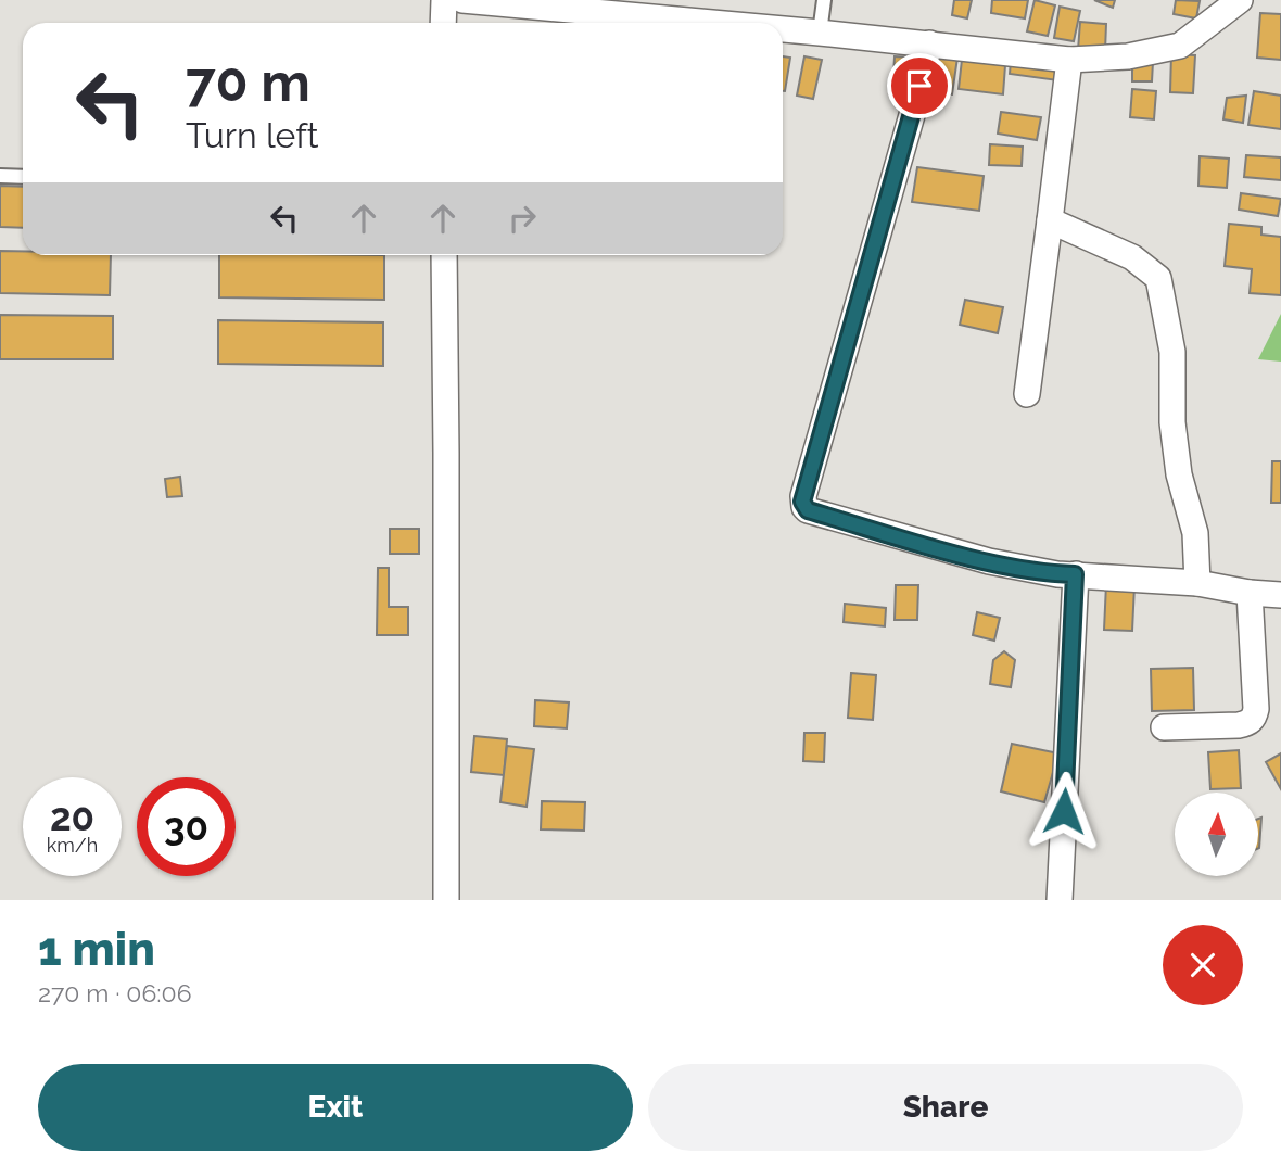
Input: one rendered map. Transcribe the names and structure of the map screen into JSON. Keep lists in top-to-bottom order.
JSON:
{
  "north": "top",
  "page": {
    "turn": ["70 m", "Turn left"],
    "speed": "20 km/h",
    "limit": "30",
    "heading": ["1 min", "270 m · 06:06"],
    "buttons": ["Exit", "Share"]
  }
}
